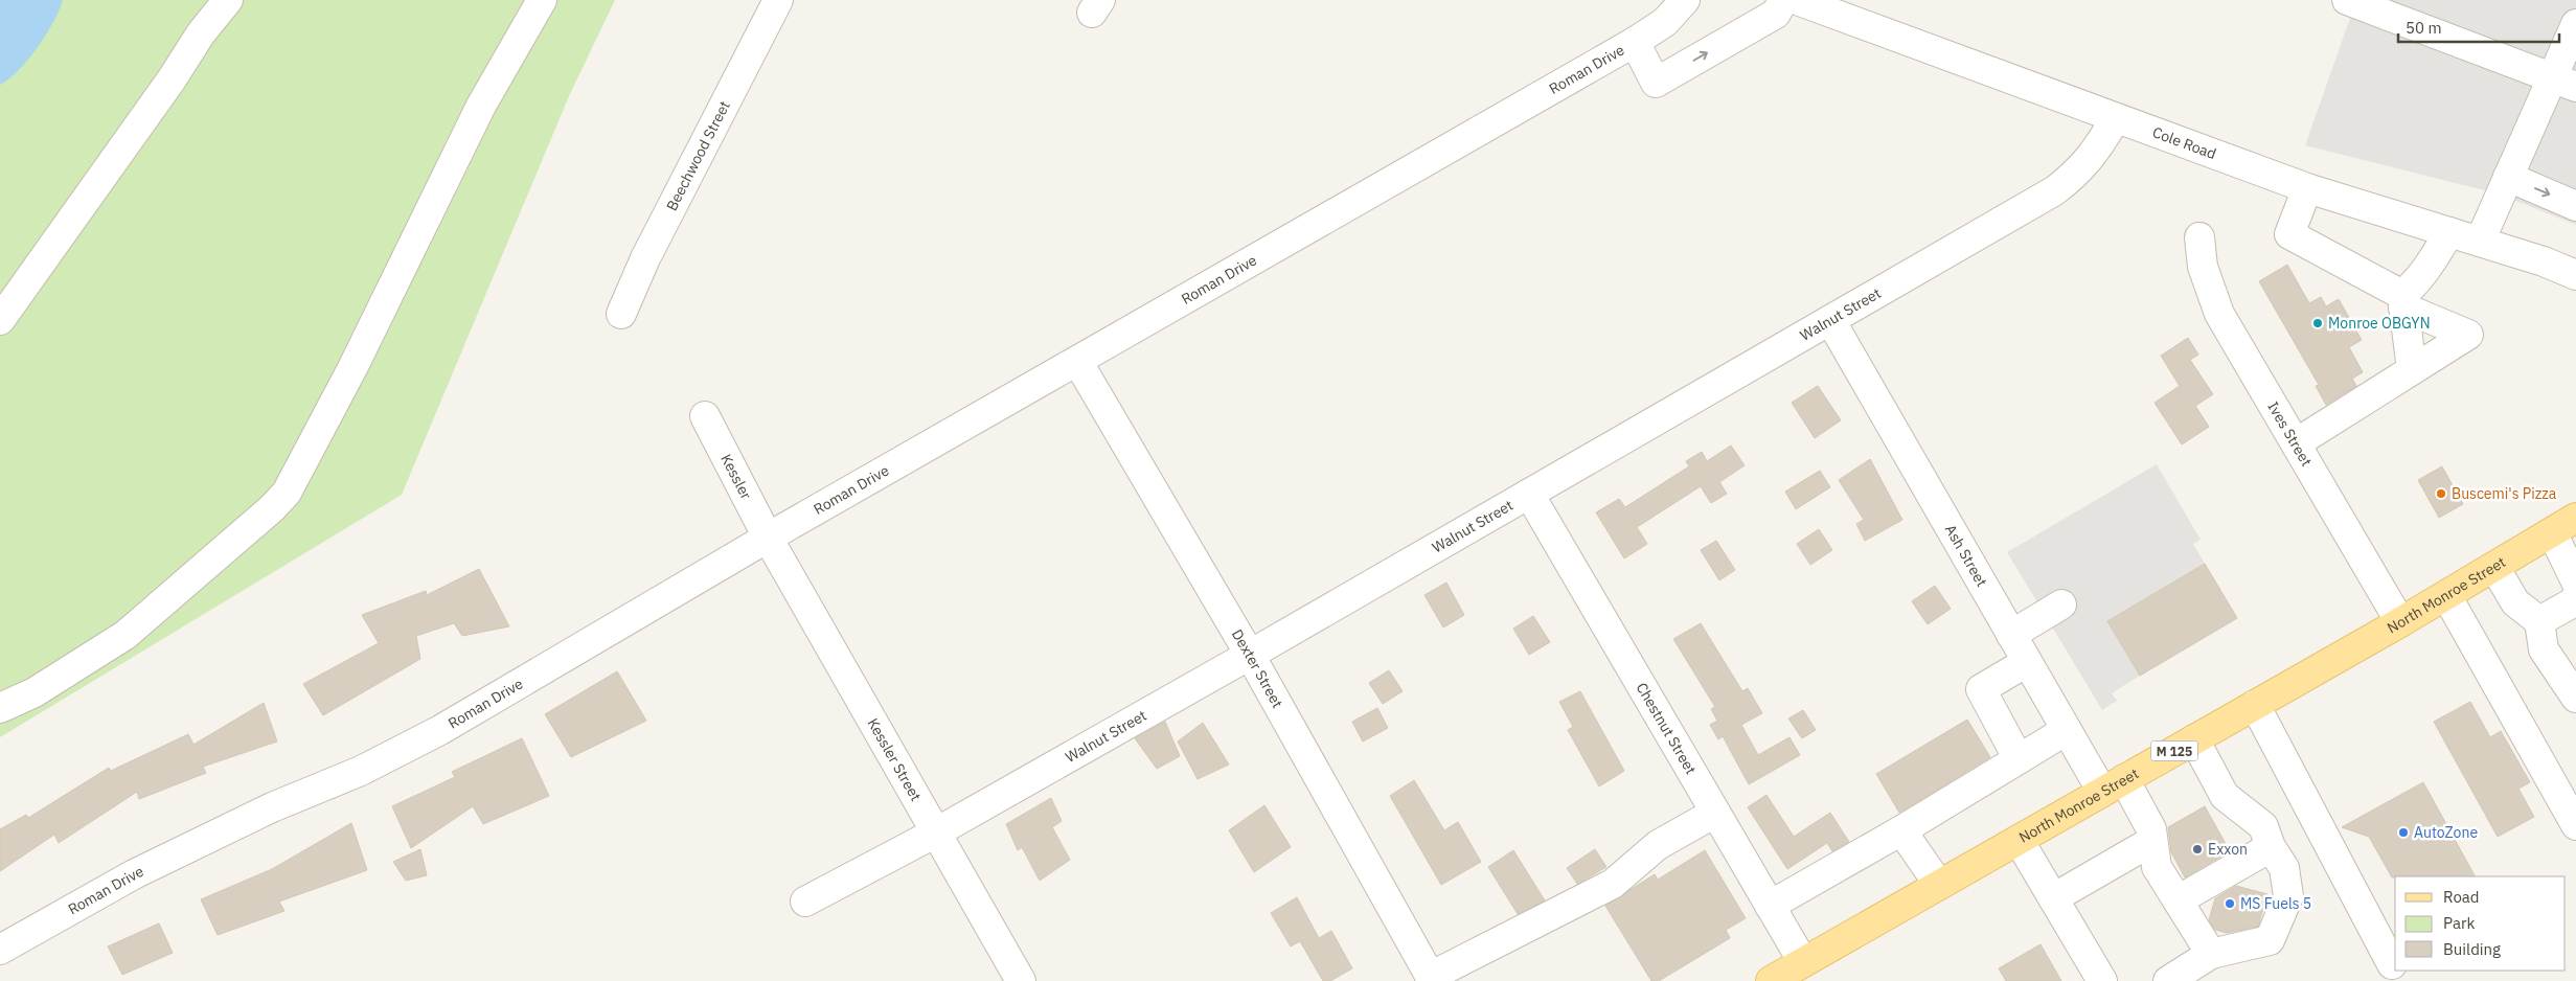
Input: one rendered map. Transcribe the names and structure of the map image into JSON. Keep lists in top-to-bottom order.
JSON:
{
  "streets": {
    "main road": ["North Monroe Street", "M 125"],
    "street": [
      "Roman Drive",
      "Cole Road",
      "Beechwood Street",
      "Walnut Street",
      "Ives Street",
      "Kessler",
      "Ash Street",
      "Dexter Street",
      "Chestnut Street",
      "Kessler Street"
    ]
  },
  "crossings": [
    ["Roman Drive", "Kessler"],
    ["Roman Drive", "Dexter Street"],
    ["Roman Drive", "Kessler Street"],
    ["Cole Road", "Walnut Street"],
    ["Walnut Street", "Ash Street"],
    ["Walnut Street", "Dexter Street"],
    ["Walnut Street", "Chestnut Street"],
    ["Walnut Street", "Kessler Street"],
    ["Ives Street", "North Monroe Street"],
    ["Kessler", "Kessler Street"],
    ["Ash Street", "North Monroe Street"],
    ["North Monroe Street", "Chestnut Street"]
  ],
  "places": [
    "Monroe OBGYN",
    "Buscemi's Pizza",
    "AutoZone",
    "Exxon",
    "MS Fuels 5"
  ],
  "legend": ["Road", "Park", "Building"],
  "scale_bar": "50 m"
}
